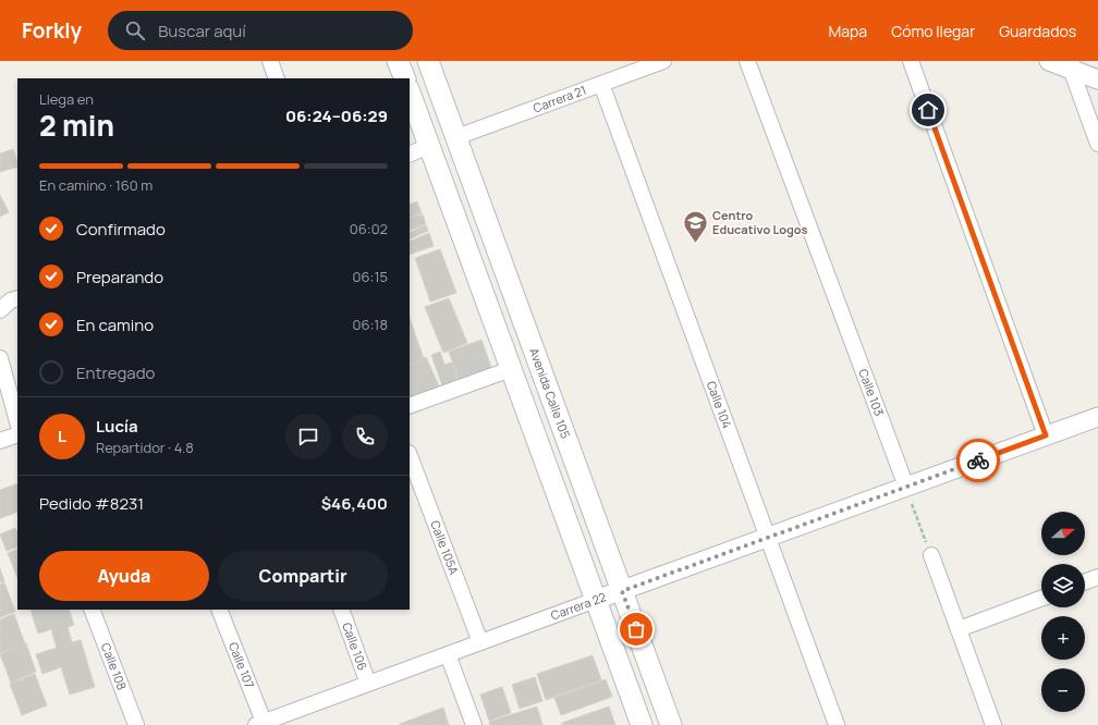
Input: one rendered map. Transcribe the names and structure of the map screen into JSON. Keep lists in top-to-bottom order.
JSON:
{
  "streets": {
    "main road": ["Avenida Calle 105"],
    "street": [
      "Carrera 21",
      "Calle 103",
      "Calle 104",
      "Calle 105A",
      "Carrera 22",
      "Calle 106",
      "Calle 107",
      "Calle 108"
    ]
  },
  "crossings": [
    ["Carrera 21", "Avenida Calle 105"],
    ["Carrera 21", "Calle 104"],
    ["Avenida Calle 105", "Carrera 22"],
    ["Calle 103", "Carrera 22"],
    ["Calle 104", "Carrera 22"],
    ["Calle 105A", "Carrera 22"],
    ["Carrera 22", "Calle 106"],
    ["Carrera 22", "Calle 107"]
  ],
  "places": {
    "school or university": ["Centro Educativo Logos"]
  },
  "north": "right",
  "page": {
    "header": "Forkly",
    "search": "Buscar aquí",
    "nav": ["Mapa", "Cómo llegar", "Guardados"],
    "heading": ["2 min", "Llega en", "06:24–06:29"],
    "panel": [
      "Lucía",
      "Repartidor · 4.8",
      "Pedido #8231",
      "$46,400"
    ],
    "bar": "En camino · 160 m",
    "list": [
      ["Confirmado", "06:02"],
      ["Preparando", "06:15"],
      ["En camino", "06:18"],
      "Entregado"
    ],
    "round": "L",
    "map_buttons": ["+", "−"],
    "buttons": ["Ayuda", "Compartir"]
  }
}
